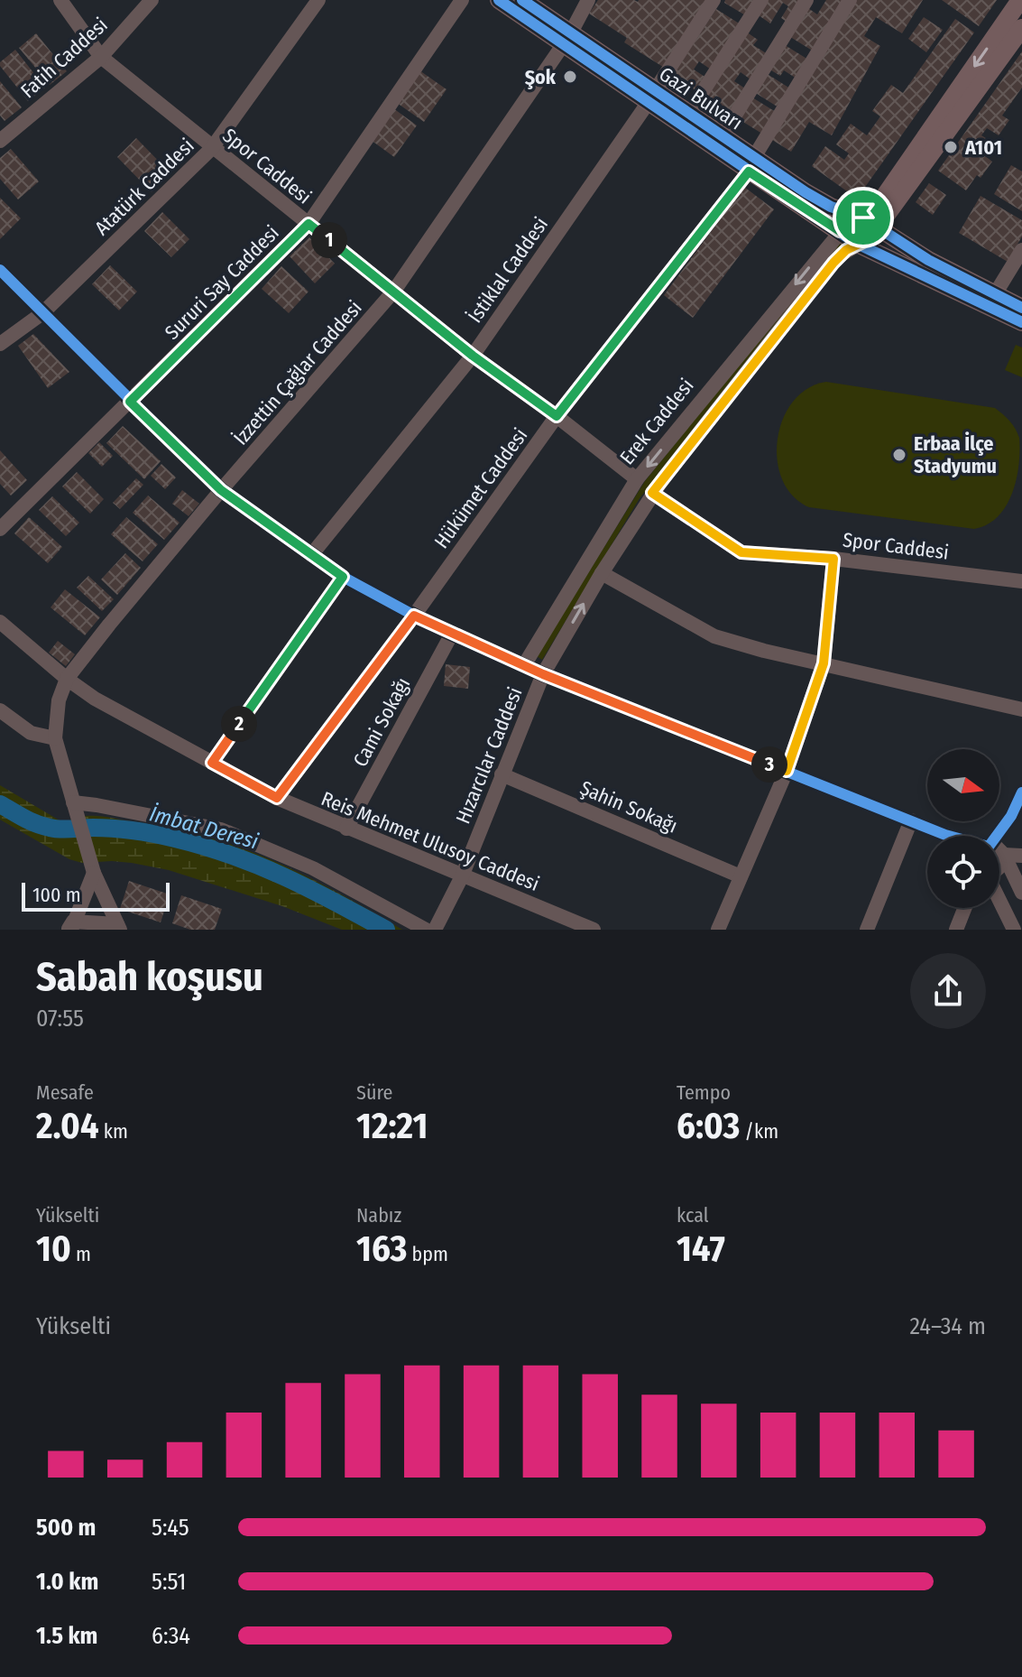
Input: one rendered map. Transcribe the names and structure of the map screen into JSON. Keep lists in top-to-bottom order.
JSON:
{
  "streets": {
    "main road": ["Gazi Bulvarı", "Erek Caddesi"],
    "street": [
      "Fatih Caddesi",
      "Spor Caddesi",
      "Atatürk Caddesi",
      "İstiklal Caddesi",
      "Sururi Say Caddesi",
      "İzzettin Çağlar Caddesi",
      "Hükümet Caddesi",
      "Cami Sokağı",
      "Hızarcılar Caddesi",
      "Şahin Sokağı",
      "Reis Mehmet Ulusoy Caddesi"
    ]
  },
  "crossings": [
    ["Fatih Caddesi", "Spor Caddesi"],
    ["Gazi Bulvarı", "İstiklal Caddesi"],
    ["Gazi Bulvarı", "İzzettin Çağlar Caddesi"],
    ["Gazi Bulvarı", "Erek Caddesi"],
    ["Gazi Bulvarı", "Hükümet Caddesi"],
    ["Spor Caddesi", "Atatürk Caddesi"],
    ["Spor Caddesi", "İstiklal Caddesi"],
    ["Spor Caddesi", "Sururi Say Caddesi"],
    ["Spor Caddesi", "İzzettin Çağlar Caddesi"],
    ["Spor Caddesi", "Erek Caddesi"],
    ["Spor Caddesi", "Hükümet Caddesi"],
    ["İzzettin Çağlar Caddesi", "Reis Mehmet Ulusoy Caddesi"],
    ["Erek Caddesi", "Hızarcılar Caddesi"],
    ["Hükümet Caddesi", "Reis Mehmet Ulusoy Caddesi"],
    ["Cami Sokağı", "Reis Mehmet Ulusoy Caddesi"],
    ["Hızarcılar Caddesi", "Şahin Sokağı"],
    ["Hızarcılar Caddesi", "Reis Mehmet Ulusoy Caddesi"]
  ],
  "water": ["İmbat Deresi"],
  "places": ["Şok", "A101", "Erbaa İlçe Stadyumu"],
  "scale_bar": "100 m",
  "north": "right",
  "page": {
    "pins": ["1", "2", "3"],
    "scale": "100 m",
    "heading": ["Sabah koşusu", "07:55"],
    "stats": [
      ["Mesafe", "2.04 km"],
      ["Süre", "12:21"],
      ["Tempo", "6:03 /km"],
      ["Yükselti", "10 m"],
      ["Nabız", "163 bpm"],
      ["kcal", "147"]
    ],
    "chart": ["Yükselti", "24–34 m"],
    "list": [
      {
        "name": "500 m",
        "note": "5:45"
      },
      {
        "name": "1.0 km",
        "note": "5:51"
      },
      {
        "name": "1.5 km",
        "note": "6:34"
      }
    ]
  }
}
